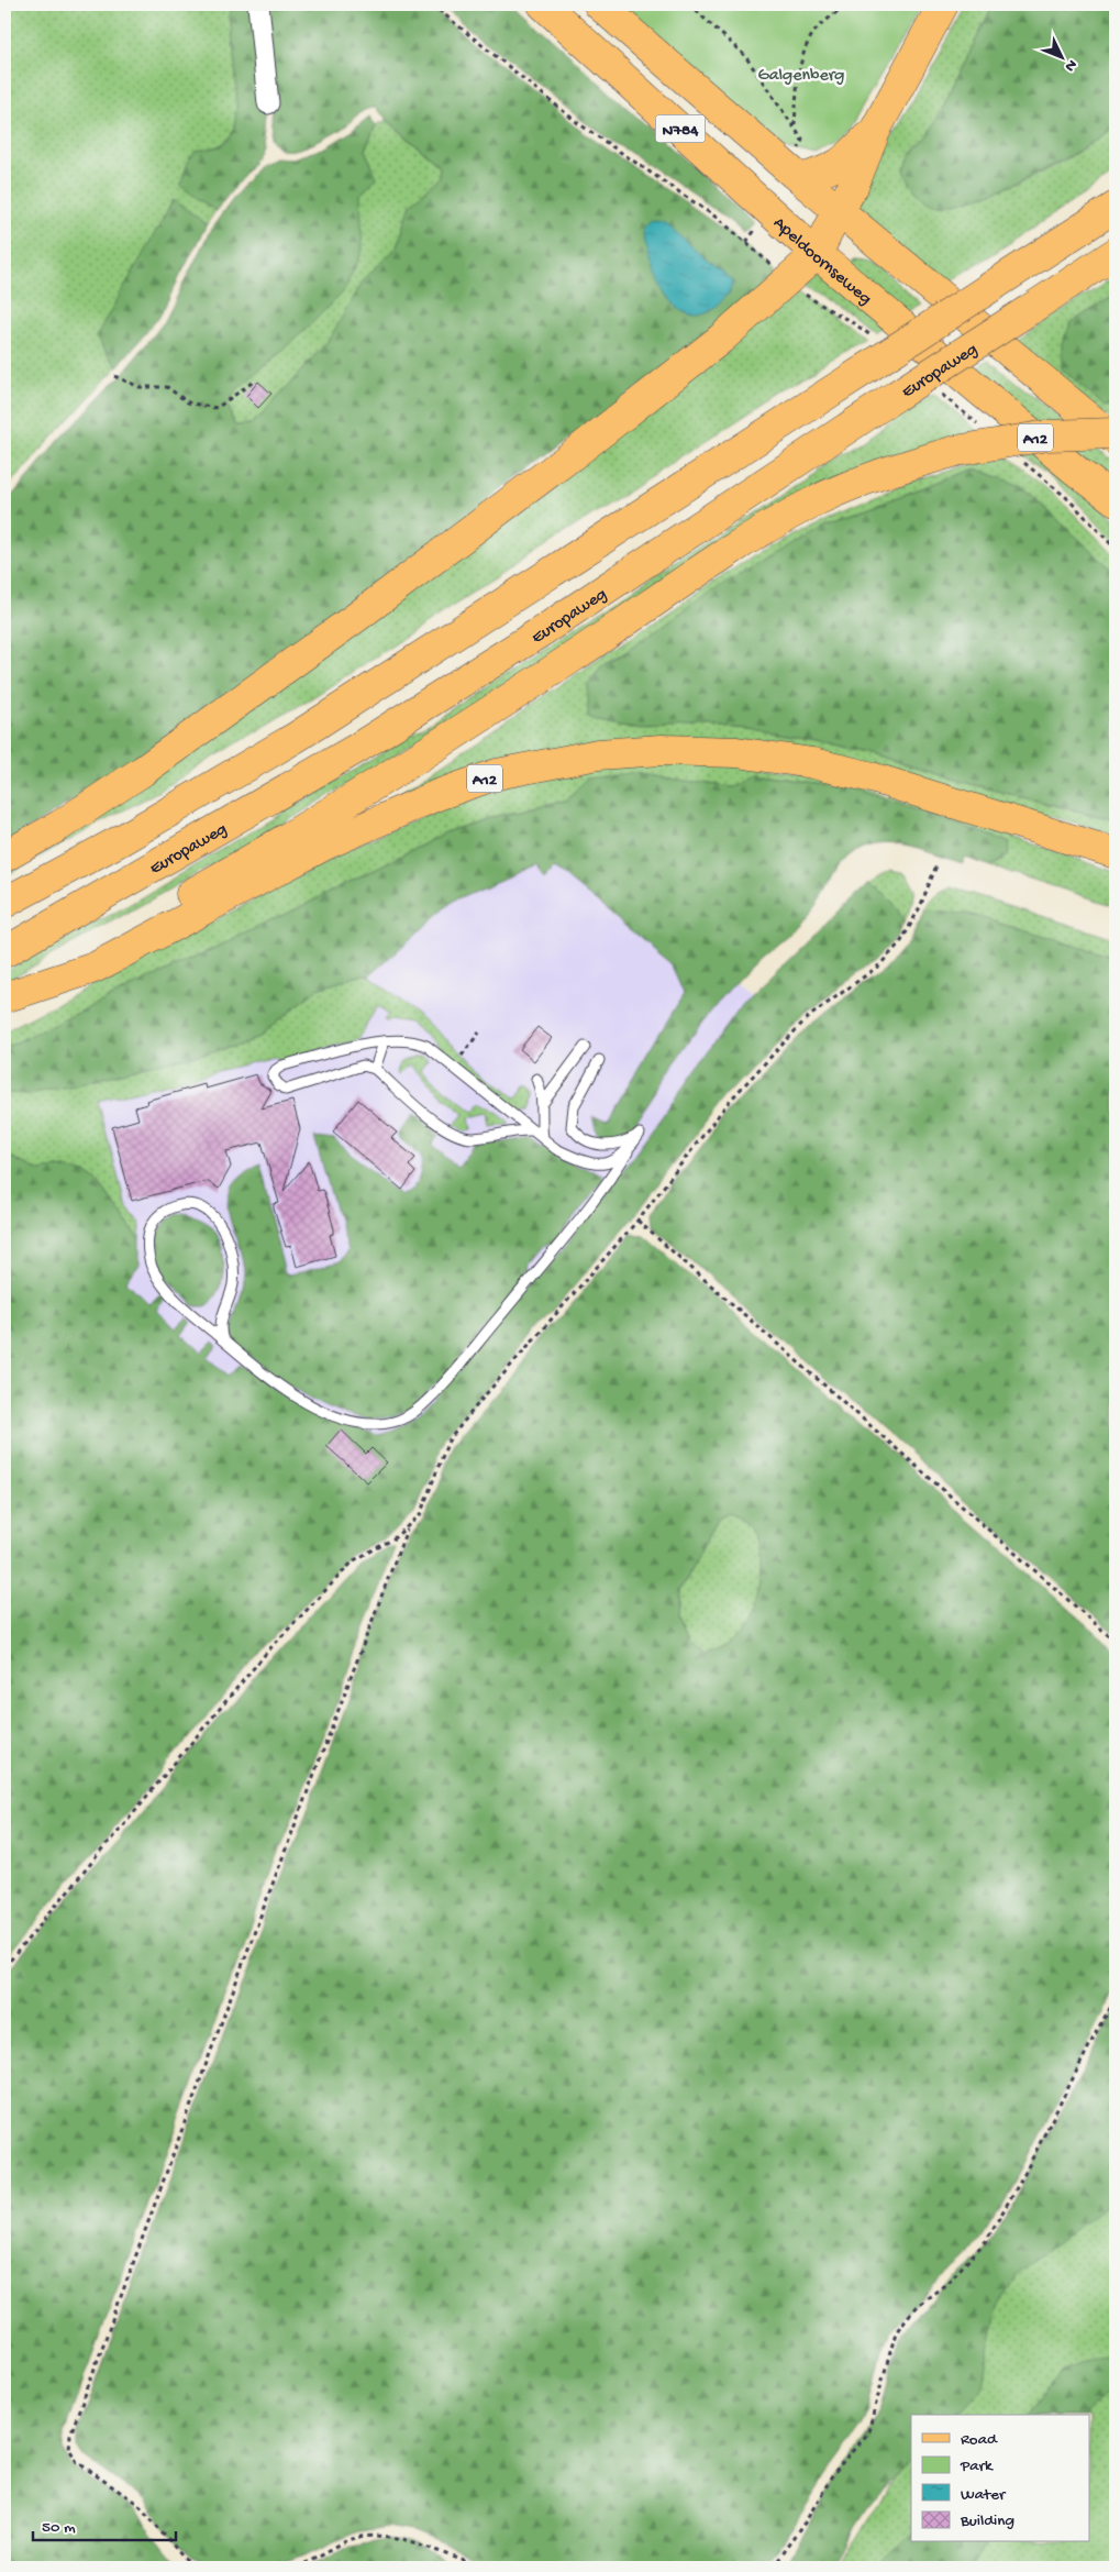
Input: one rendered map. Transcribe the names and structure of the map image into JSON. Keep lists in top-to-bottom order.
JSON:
{
  "streets": {
    "main road": [
      "N784",
      "Apeldoornseweg",
      "Europaweg",
      "A12"
    ]
  },
  "parks": ["Galgenberg"],
  "legend": [
    "Road",
    "Park",
    "Water",
    "Building"
  ],
  "scale_bar": "50 m",
  "north": "bottom right"
}
